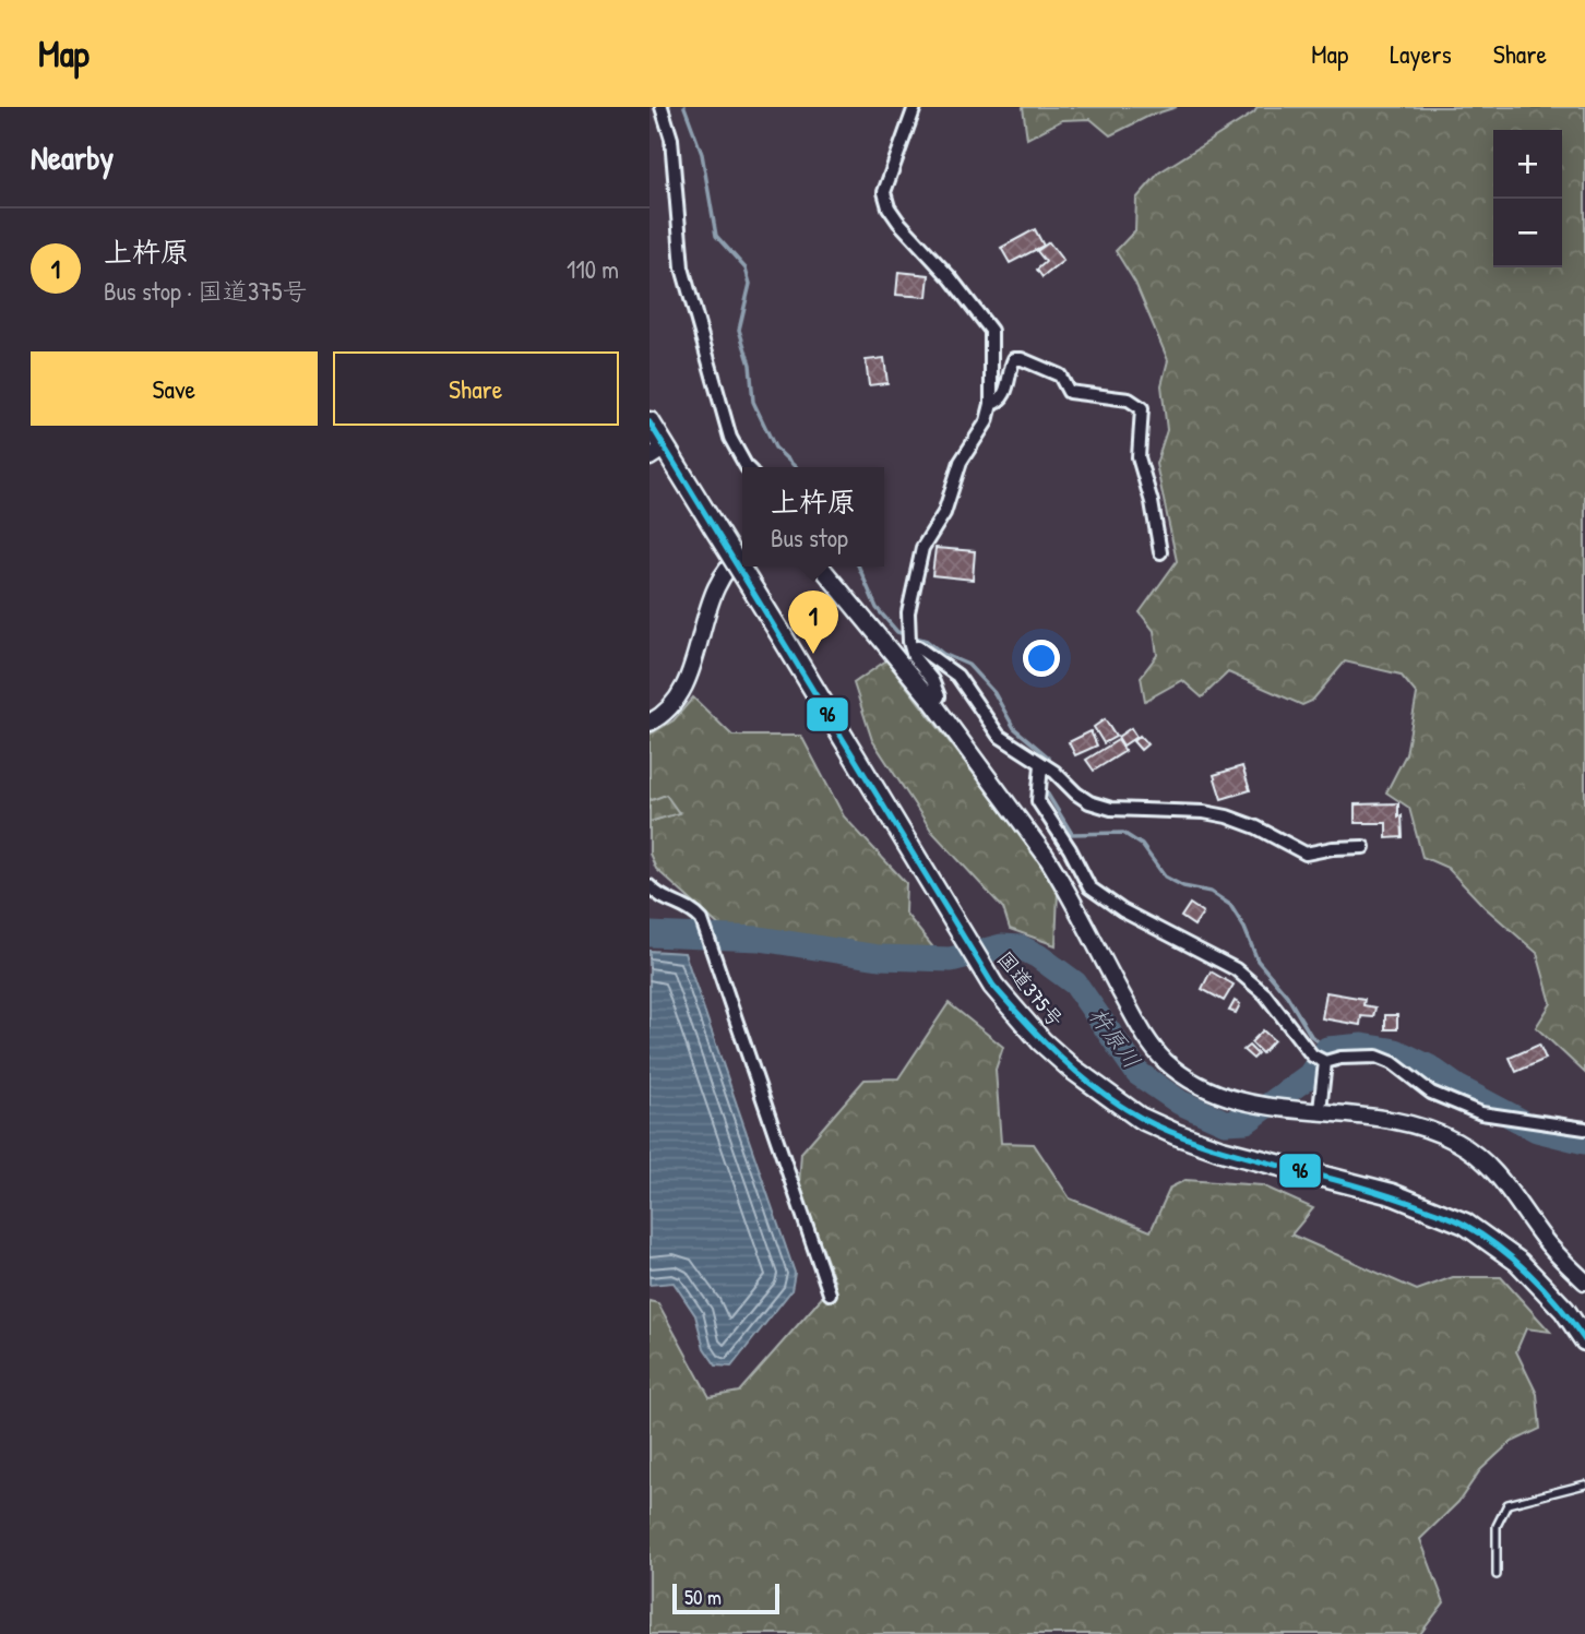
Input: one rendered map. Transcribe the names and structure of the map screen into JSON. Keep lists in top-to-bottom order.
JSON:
{
  "streets": {
    "highway": ["国道375号"]
  },
  "water": ["杵原川"],
  "lines": ["transit line 96"],
  "scale_bar": "50 m",
  "page": {
    "header": "Map",
    "nav": ["Map", "Layers", "Share"],
    "heading": "Nearby",
    "map_buttons": ["+", "−"],
    "list": [
      {
        "mark": "1",
        "name": "上杵原",
        "note": "Bus stop · 国道375号",
        "value": "110 m"
      }
    ],
    "buttons": ["Save", "Share"],
    "popup": ["上杵原", "Bus stop"],
    "pins": "1",
    "scale": "50 m"
  }
}
